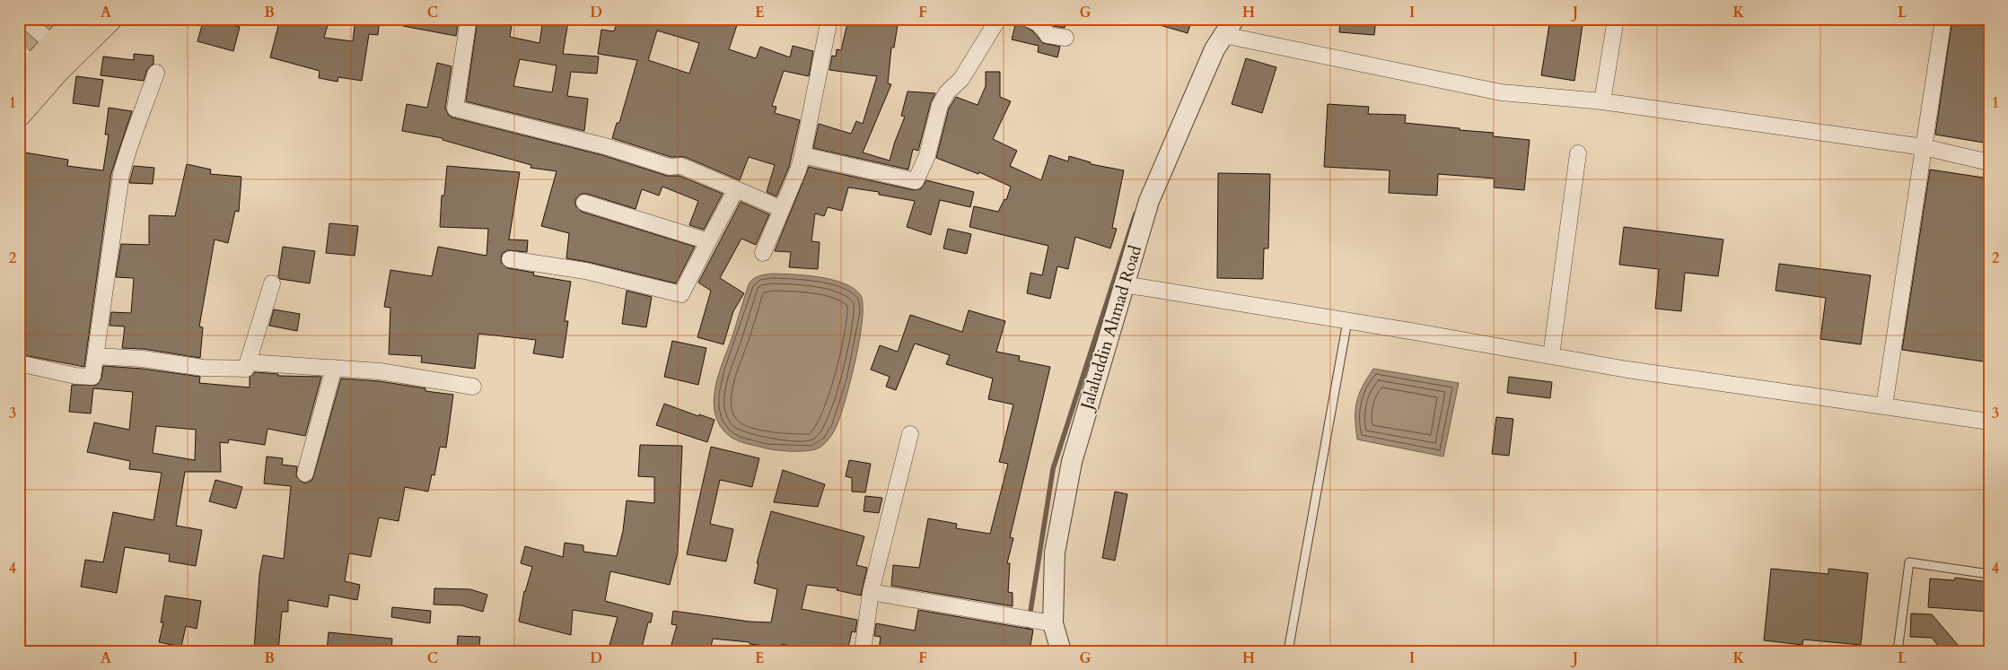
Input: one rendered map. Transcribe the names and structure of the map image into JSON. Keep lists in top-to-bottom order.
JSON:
{
  "streets": {
    "street": ["Jalaluddin Ahmad Road"]
  },
  "grid": {
    "columns": [
      "A",
      "B",
      "C",
      "D",
      "E",
      "F",
      "G",
      "H",
      "I",
      "J",
      "K",
      "L"
    ],
    "rows": [
      "1",
      "2",
      "3",
      "4"
    ]
  }
}
